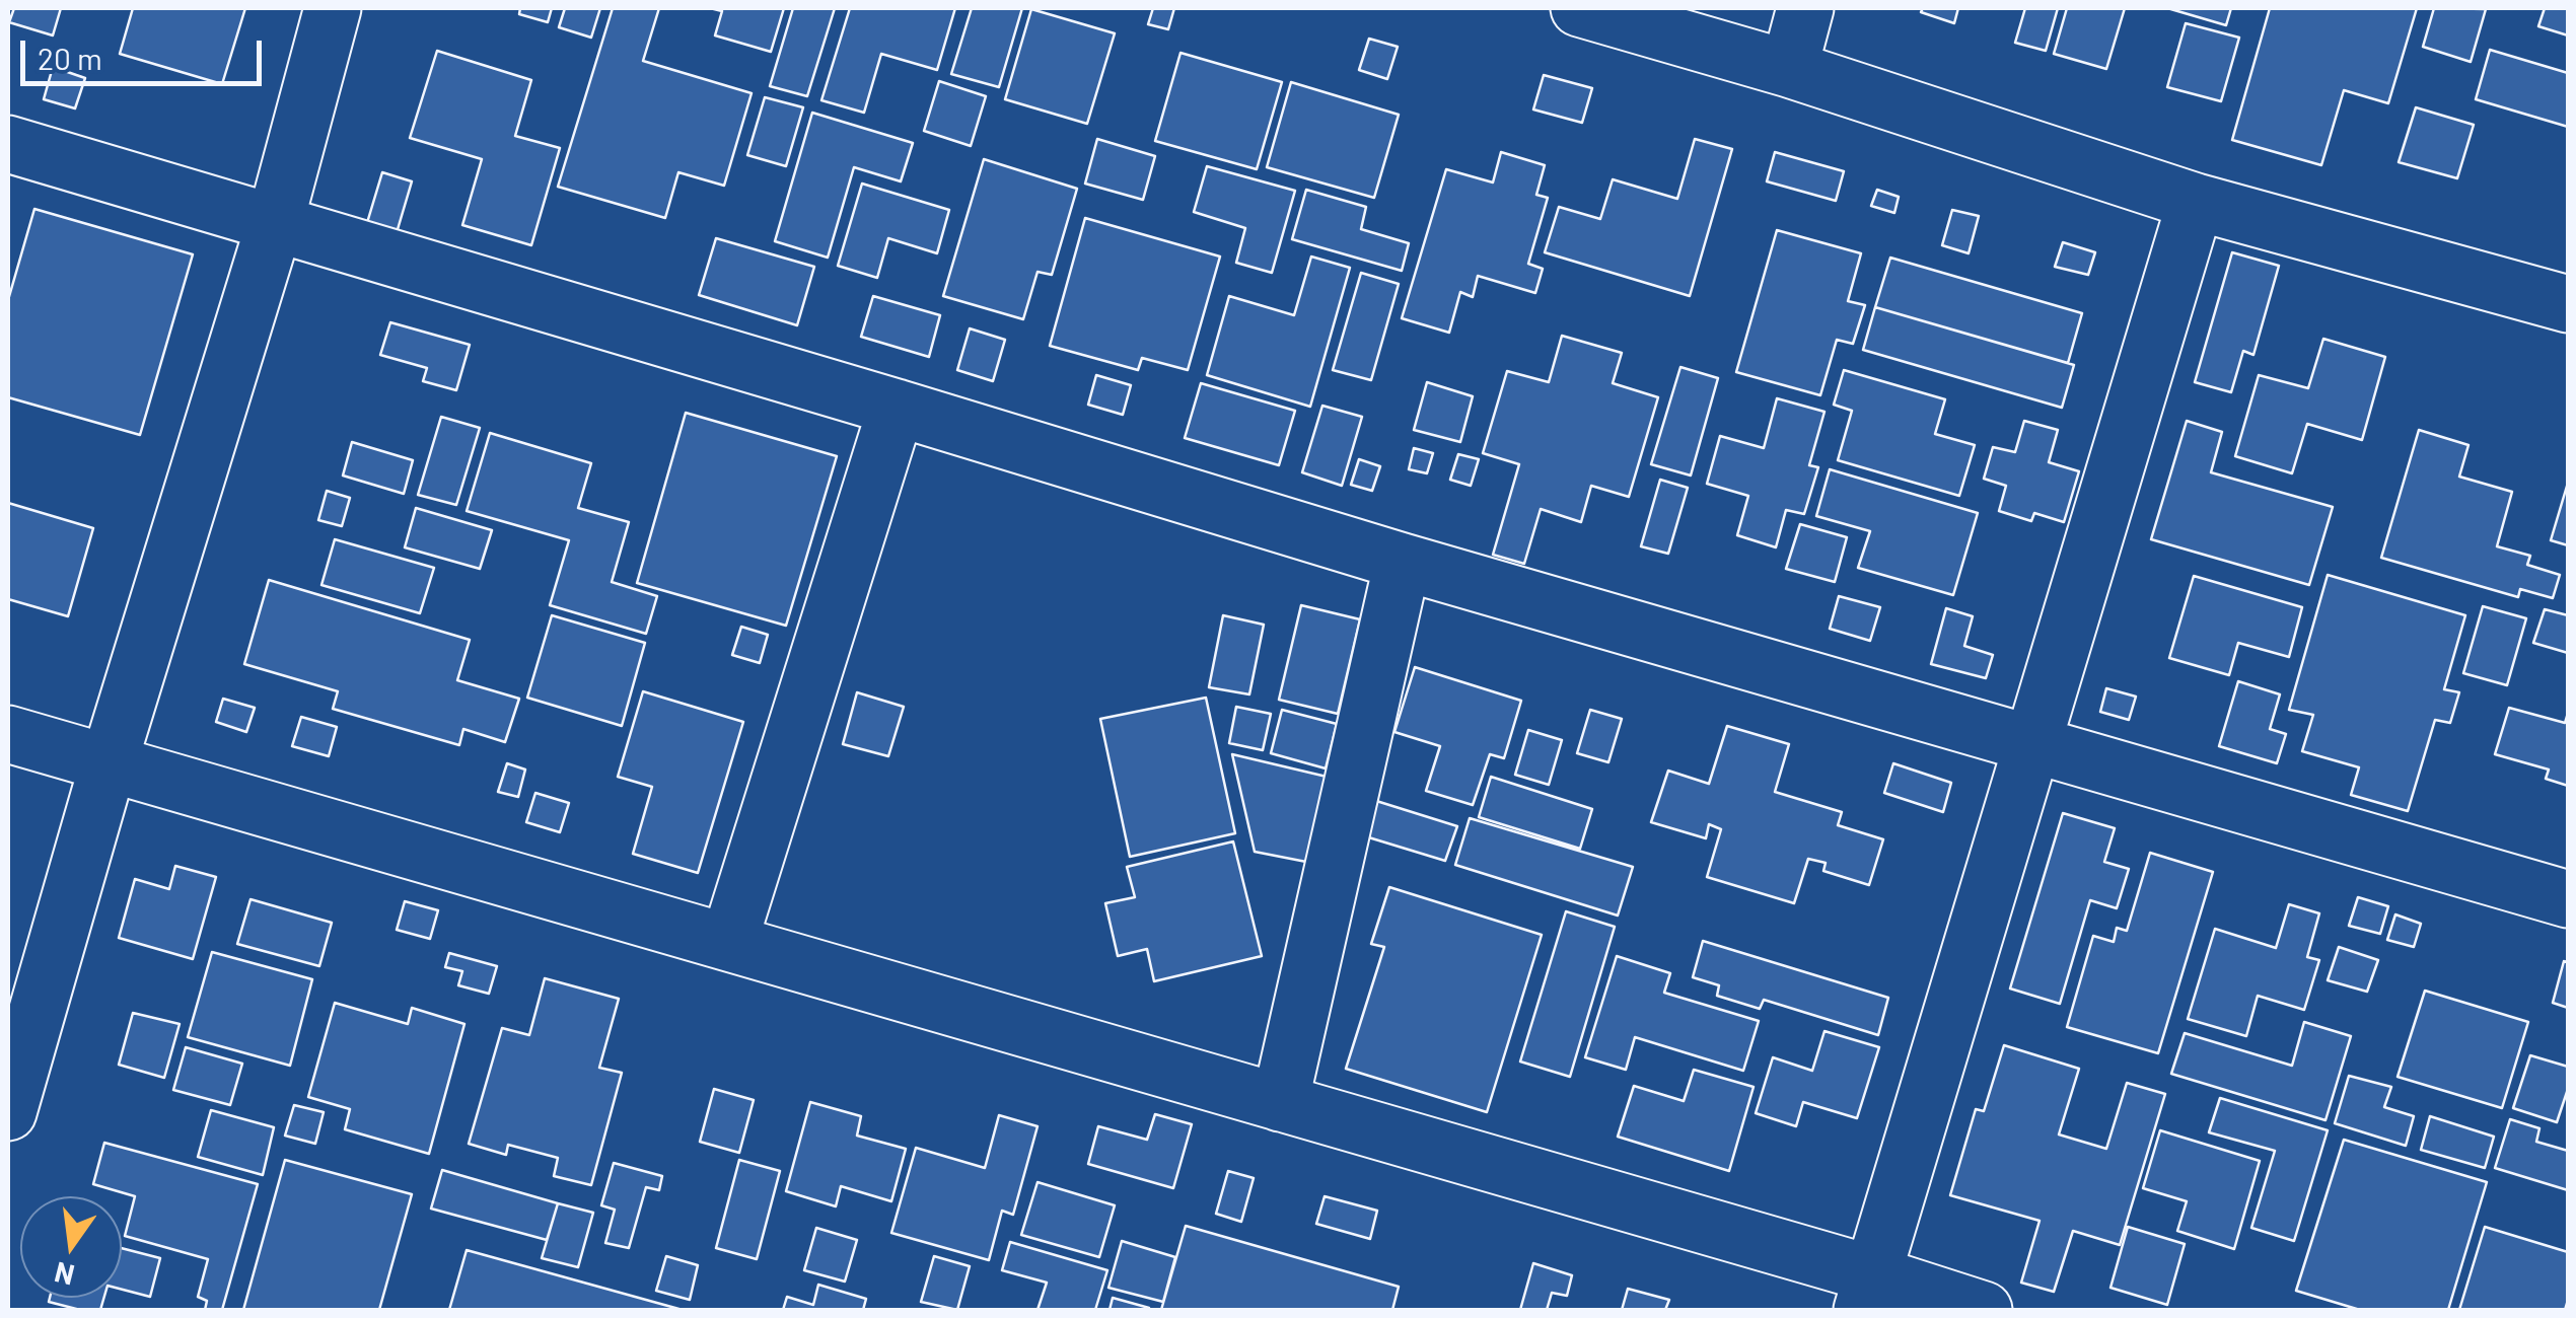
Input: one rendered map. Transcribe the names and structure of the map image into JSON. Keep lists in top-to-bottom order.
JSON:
{
  "scale_bar": "20 m",
  "north": "bottom"
}
